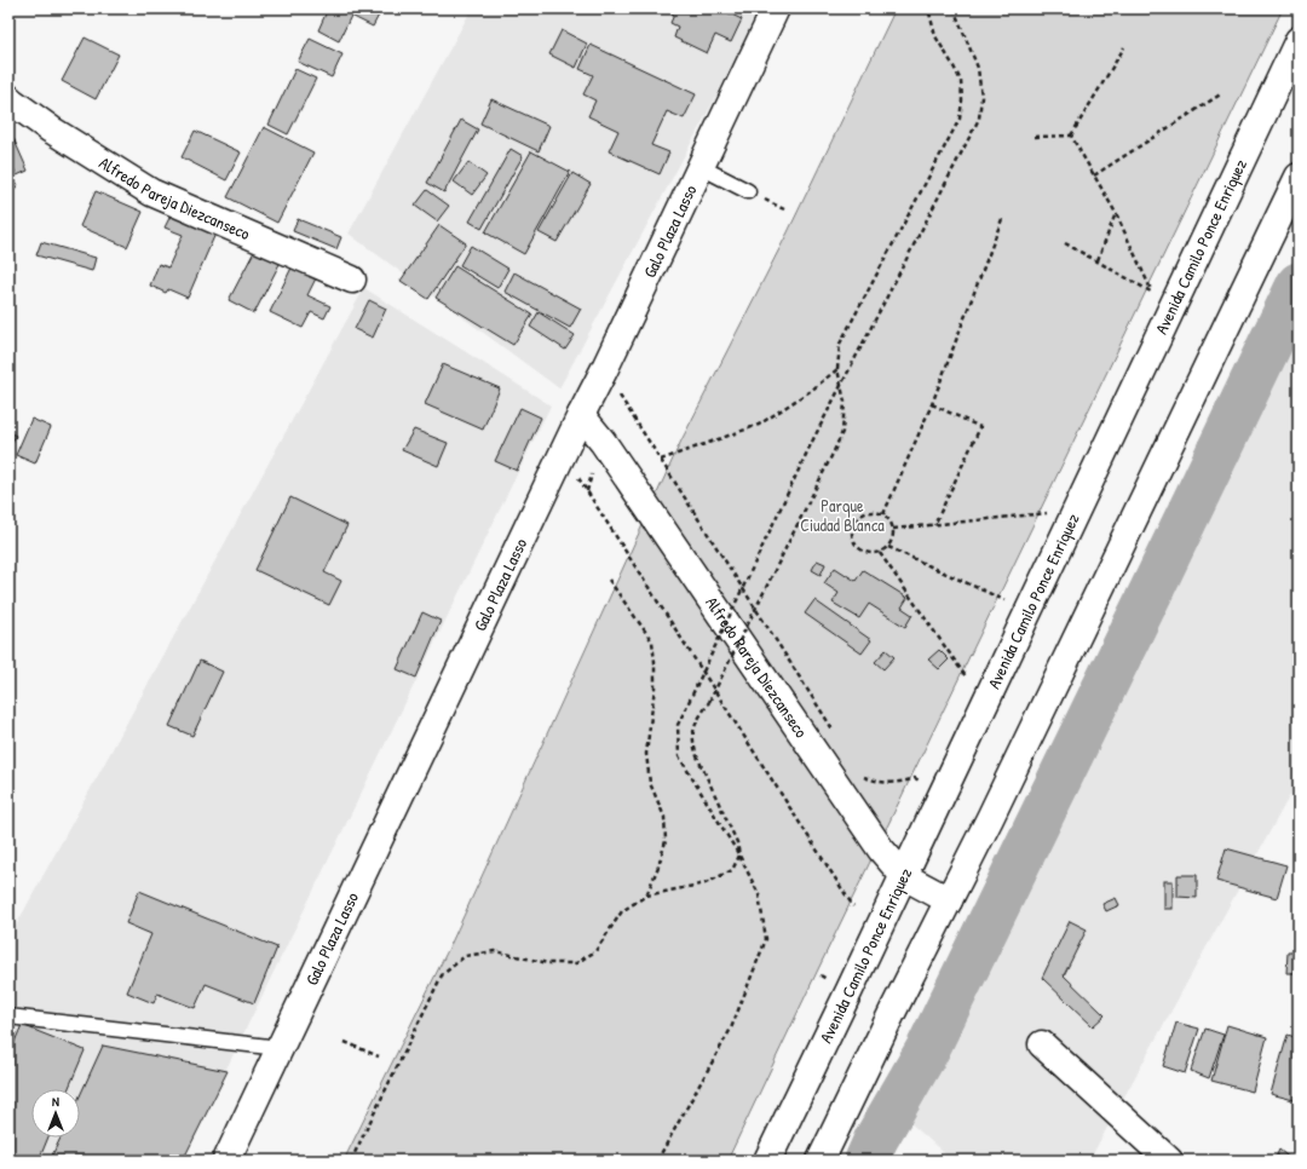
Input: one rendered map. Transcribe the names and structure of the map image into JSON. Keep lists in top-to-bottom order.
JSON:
{
  "streets": {
    "street": ["Alfredo Pareja Diezcanseco", "Galo Plaza Lasso", "Avenida Camilo Ponce Enriquez"]
  },
  "crossings": [
    ["Alfredo Pareja Diezcanseco", "Galo Plaza Lasso"],
    ["Alfredo Pareja Diezcanseco", "Avenida Camilo Ponce Enriquez"]
  ],
  "parks": ["Parque Ciudad Blanca"],
  "north": "top"
}
